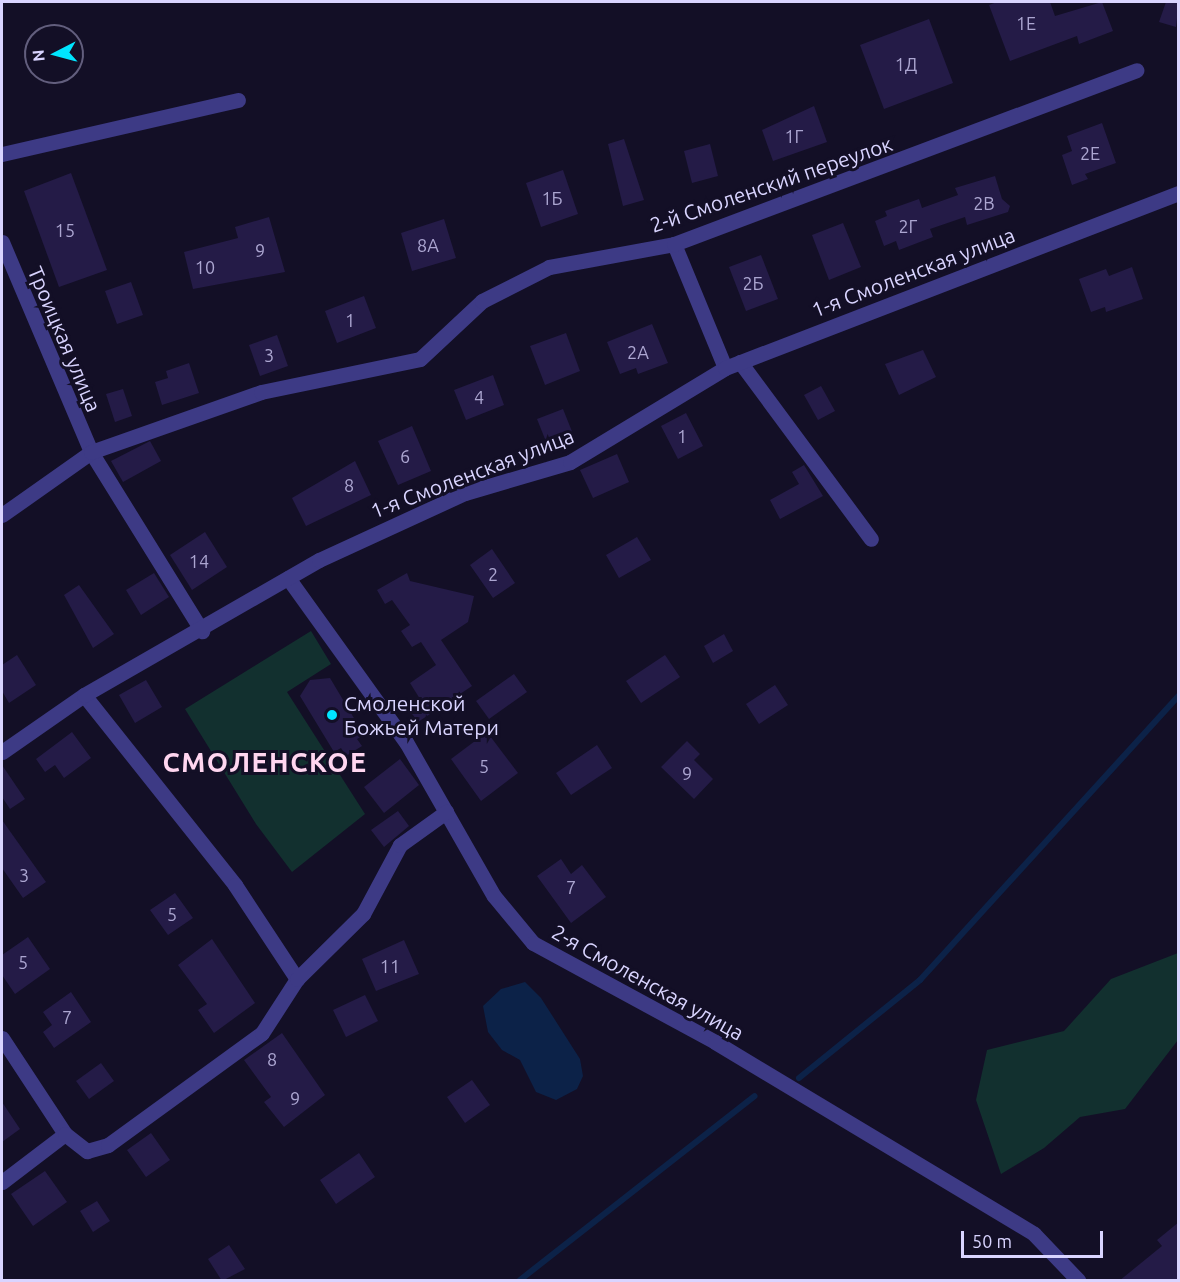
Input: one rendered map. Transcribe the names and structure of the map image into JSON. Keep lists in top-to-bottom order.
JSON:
{
  "streets": {
    "street": [
      "2-й Смоленский переулок",
      "1-я Смоленская улица",
      "Троицкая улица",
      "2-я Смоленская улица"
    ]
  },
  "crossings": [
    ["2-й Смоленский переулок", "Троицкая улица"],
    ["1-я Смоленская улица", "2-я Смоленская улица"]
  ],
  "districts": ["СМОЛЕНСКОЕ"],
  "places": ["Смоленской Божьей Матери"],
  "house_numbers": [
    "1Е",
    "1Д",
    "1Г",
    "2Е",
    "1Б",
    "2В",
    "2Г",
    "15",
    "8А",
    "9",
    "10",
    "2Б",
    "1",
    "2А",
    "3",
    "4",
    "1",
    "6",
    "8",
    "14",
    "2",
    "5",
    "9",
    "3",
    "7",
    "5",
    "5",
    "11",
    "7",
    "8",
    "9"
  ],
  "scale_bar": "50 m",
  "north": "left"
}
